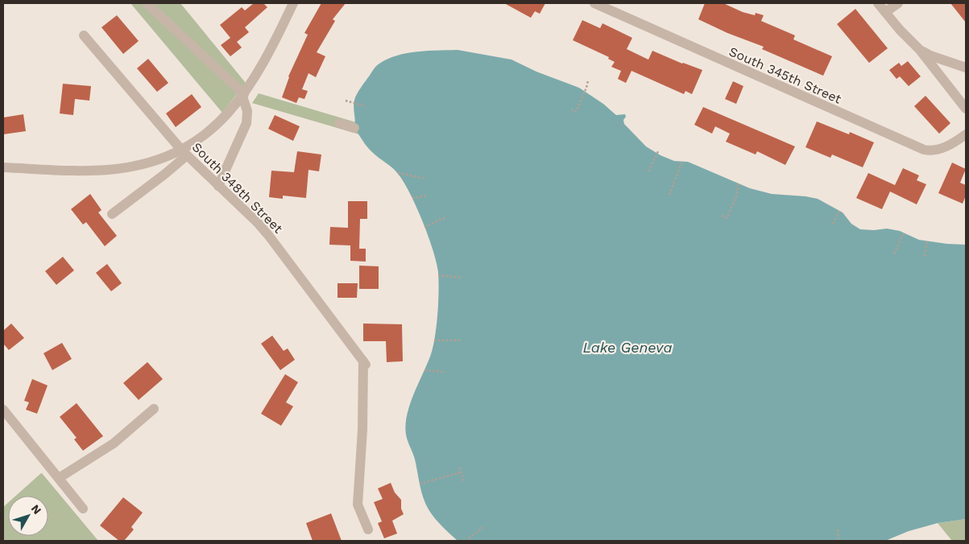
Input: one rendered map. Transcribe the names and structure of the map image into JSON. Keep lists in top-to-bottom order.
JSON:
{
  "streets": {
    "street": ["South 345th Street", "South 348th Street"]
  },
  "water": ["Lake Geneva"],
  "north": "top right"
}
